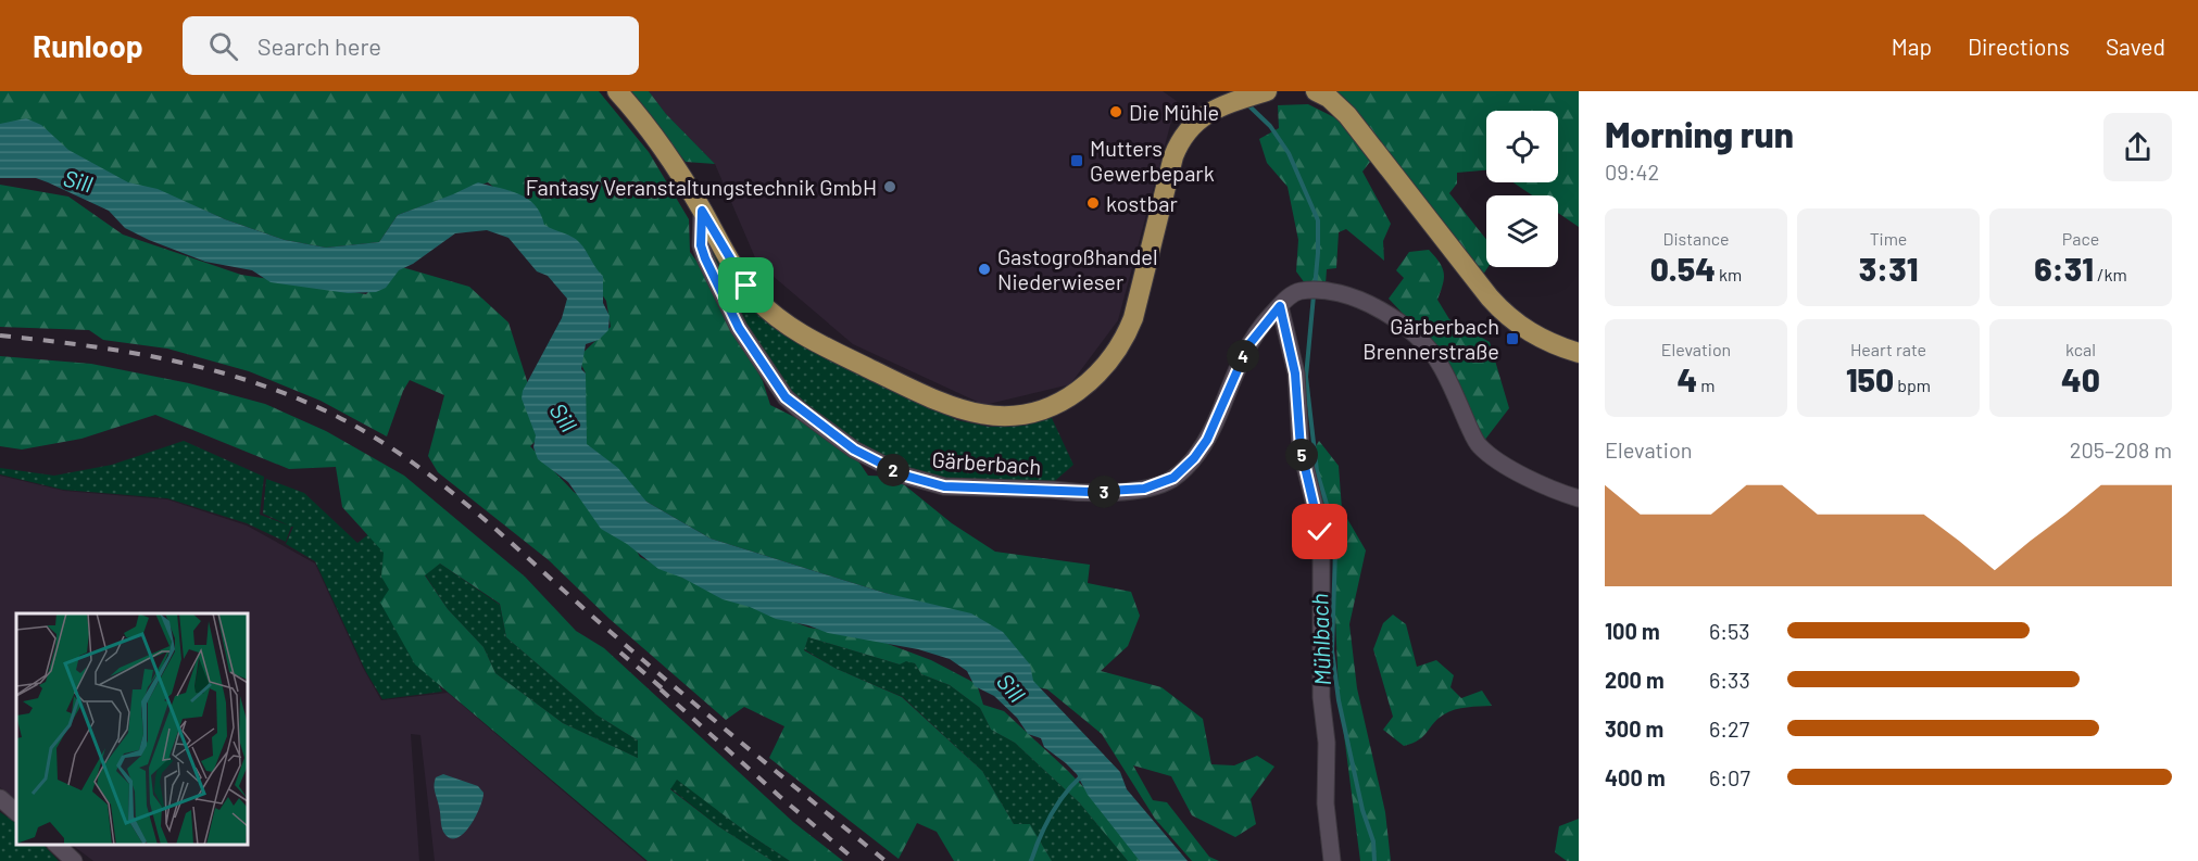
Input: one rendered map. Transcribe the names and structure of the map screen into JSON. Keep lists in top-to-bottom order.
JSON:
{
  "streets": {
    "street": ["Gärberbach"]
  },
  "water": ["Sill", "Mühlbach"],
  "places": {
    "other": [
      "Die Mühle",
      "Fantasy Veranstaltungstechnik GmbH",
      "kostbar",
      "Gastogroßhandel Niederwieser"
    ],
    "transit": ["Mutters Gewerbepark", "Gärberbach Brennerstraße"]
  },
  "page": {
    "header": "Runloop",
    "search": "Search here",
    "nav": ["Map", "Directions", "Saved"],
    "heading": ["Morning run", "09:42"],
    "stats": [
      ["Distance", "0.54 km"],
      ["Time", "3:31"],
      ["Pace", "6:31 /km"],
      ["Elevation", "4 m"],
      ["Heart rate", "150 bpm"],
      ["kcal", "40"]
    ],
    "pins": [
      "4",
      "5",
      "2",
      "3"
    ],
    "chart": ["Elevation", "205–208 m"],
    "list": [
      {
        "name": "100 m",
        "note": "6:53"
      },
      {
        "name": "200 m",
        "note": "6:33"
      },
      {
        "name": "300 m",
        "note": "6:27"
      },
      {
        "name": "400 m",
        "note": "6:07"
      }
    ]
  }
}
